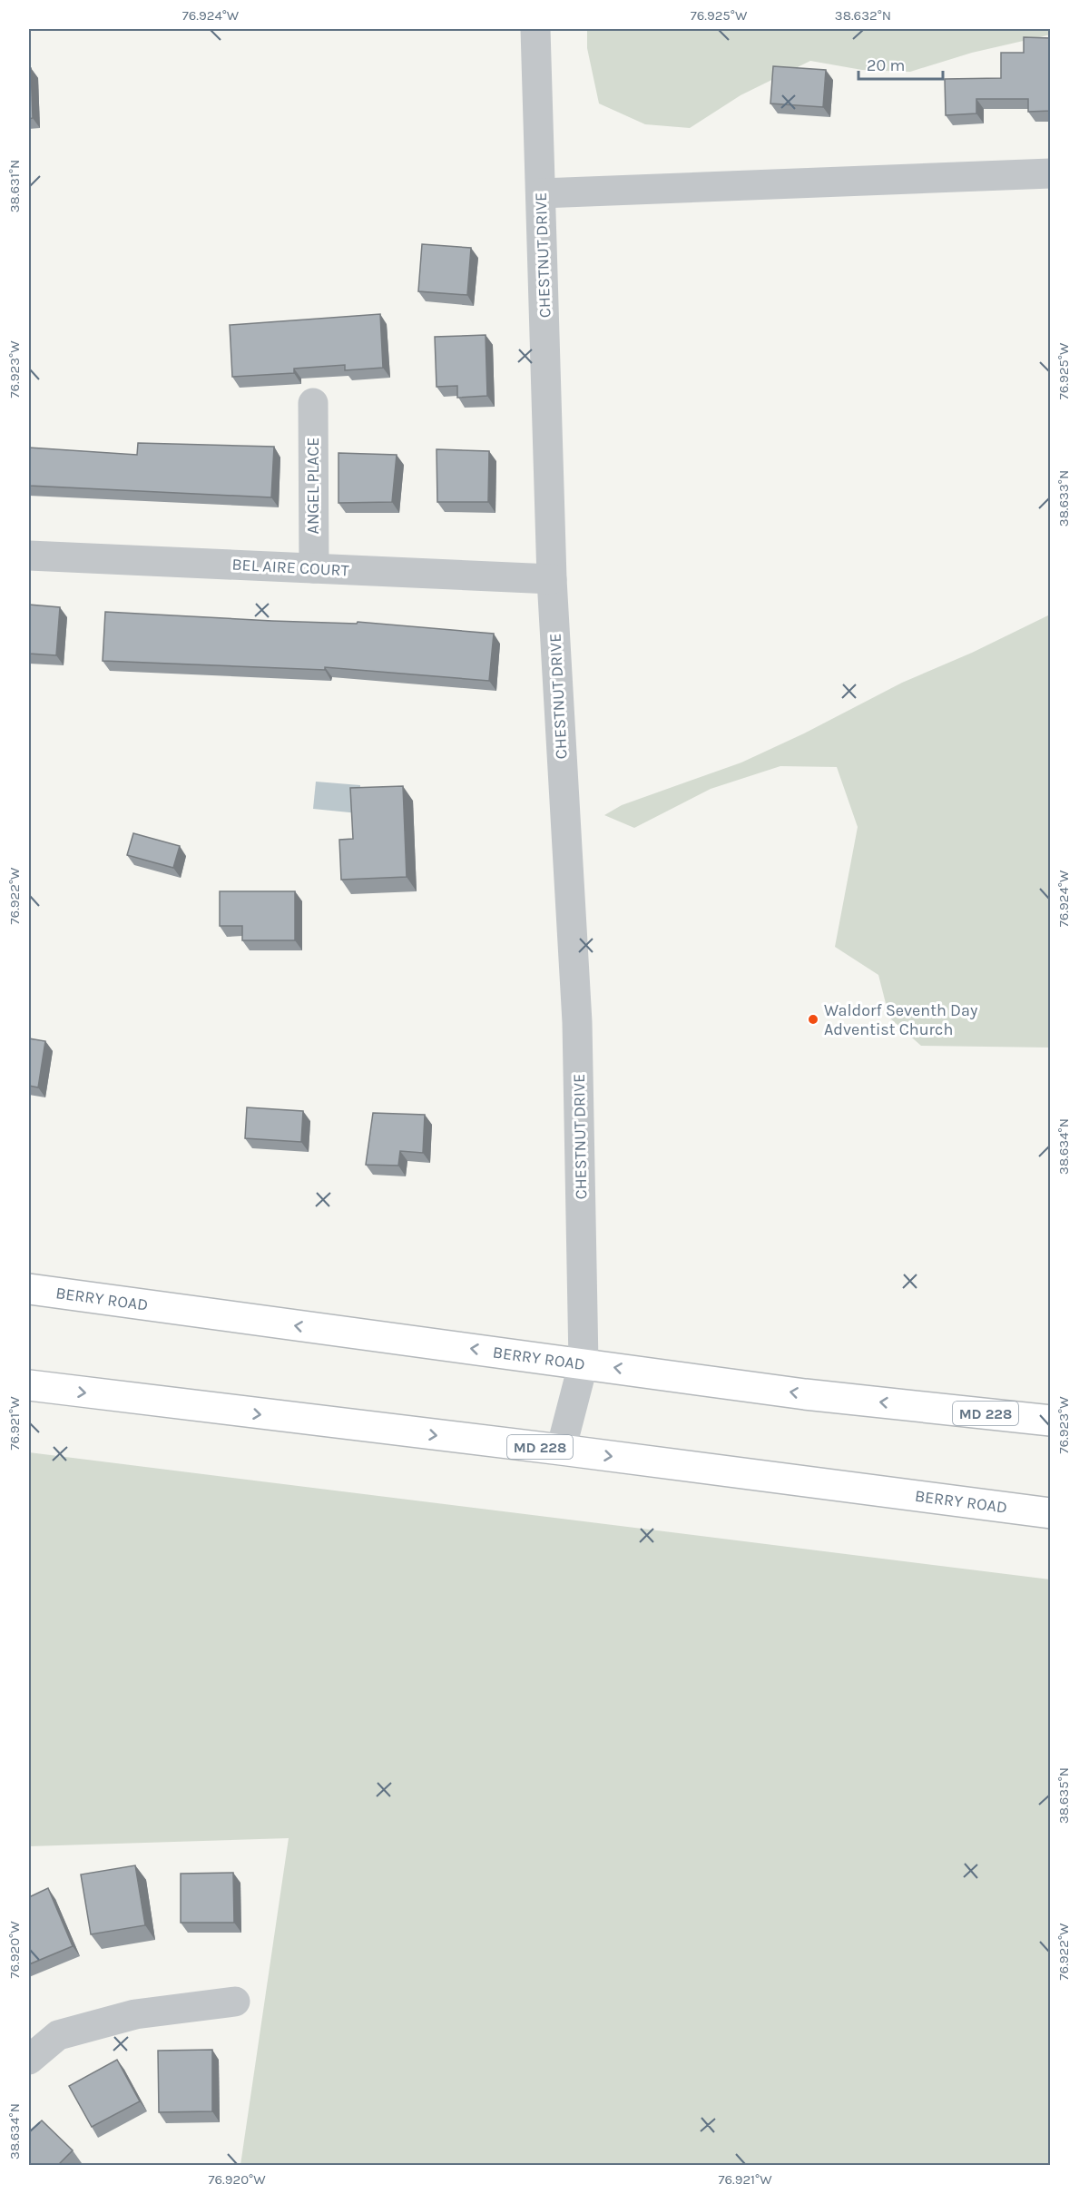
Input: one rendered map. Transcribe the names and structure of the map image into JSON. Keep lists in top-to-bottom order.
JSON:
{
  "streets": {
    "highway": ["BERRY ROAD", "MD 228"],
    "street": ["CHESTNUT DRIVE", "ANGEL PLACE", "BEL AIRE COURT"]
  },
  "crossings": [
    ["CHESTNUT DRIVE", "BEL AIRE COURT"],
    ["CHESTNUT DRIVE", "BERRY ROAD"],
    ["ANGEL PLACE", "BEL AIRE COURT"]
  ],
  "places": ["Waldorf Seventh Day Adventist Church"],
  "scale_bar": "20 m",
  "coordinates": [
    "76.924°W",
    "76.925°W",
    "38.632°N",
    "38.631°N",
    "76.923°W",
    "38.633°N",
    "76.922°W",
    "38.634°N",
    "76.921°W",
    "38.635°N",
    "76.920°W"
  ]
}
